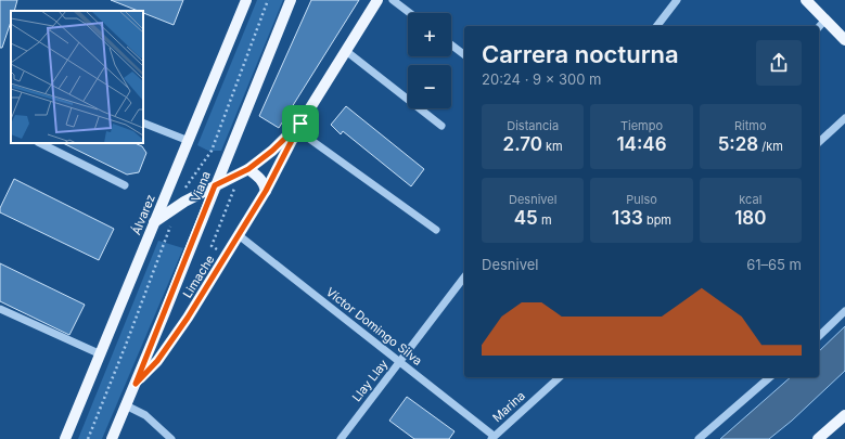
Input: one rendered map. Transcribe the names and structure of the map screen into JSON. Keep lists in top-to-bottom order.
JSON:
{
  "streets": {
    "main road": ["Viana", "Álvarez", "Limache"],
    "street": ["Víctor Domingo Silva", "Llay Llay", "Marina"]
  },
  "crossings": [
    ["Viana", "Limache"],
    ["Álvarez", "Limache"],
    ["Limache", "Víctor Domingo Silva"],
    ["Víctor Domingo Silva", "Llay Llay"],
    ["Víctor Domingo Silva", "Marina"]
  ],
  "page": {
    "map_buttons": ["+", "−"],
    "heading": ["Carrera nocturna", "20:24 · 9 × 300 m"],
    "stats": [
      ["Distancia", "2.70 km"],
      ["Tiempo", "14:46"],
      ["Ritmo", "5:28 /km"],
      ["Desnivel", "45 m"],
      ["Pulso", "133 bpm"],
      ["kcal", "180"]
    ],
    "chart": ["Desnivel", "61–65 m"]
  }
}
